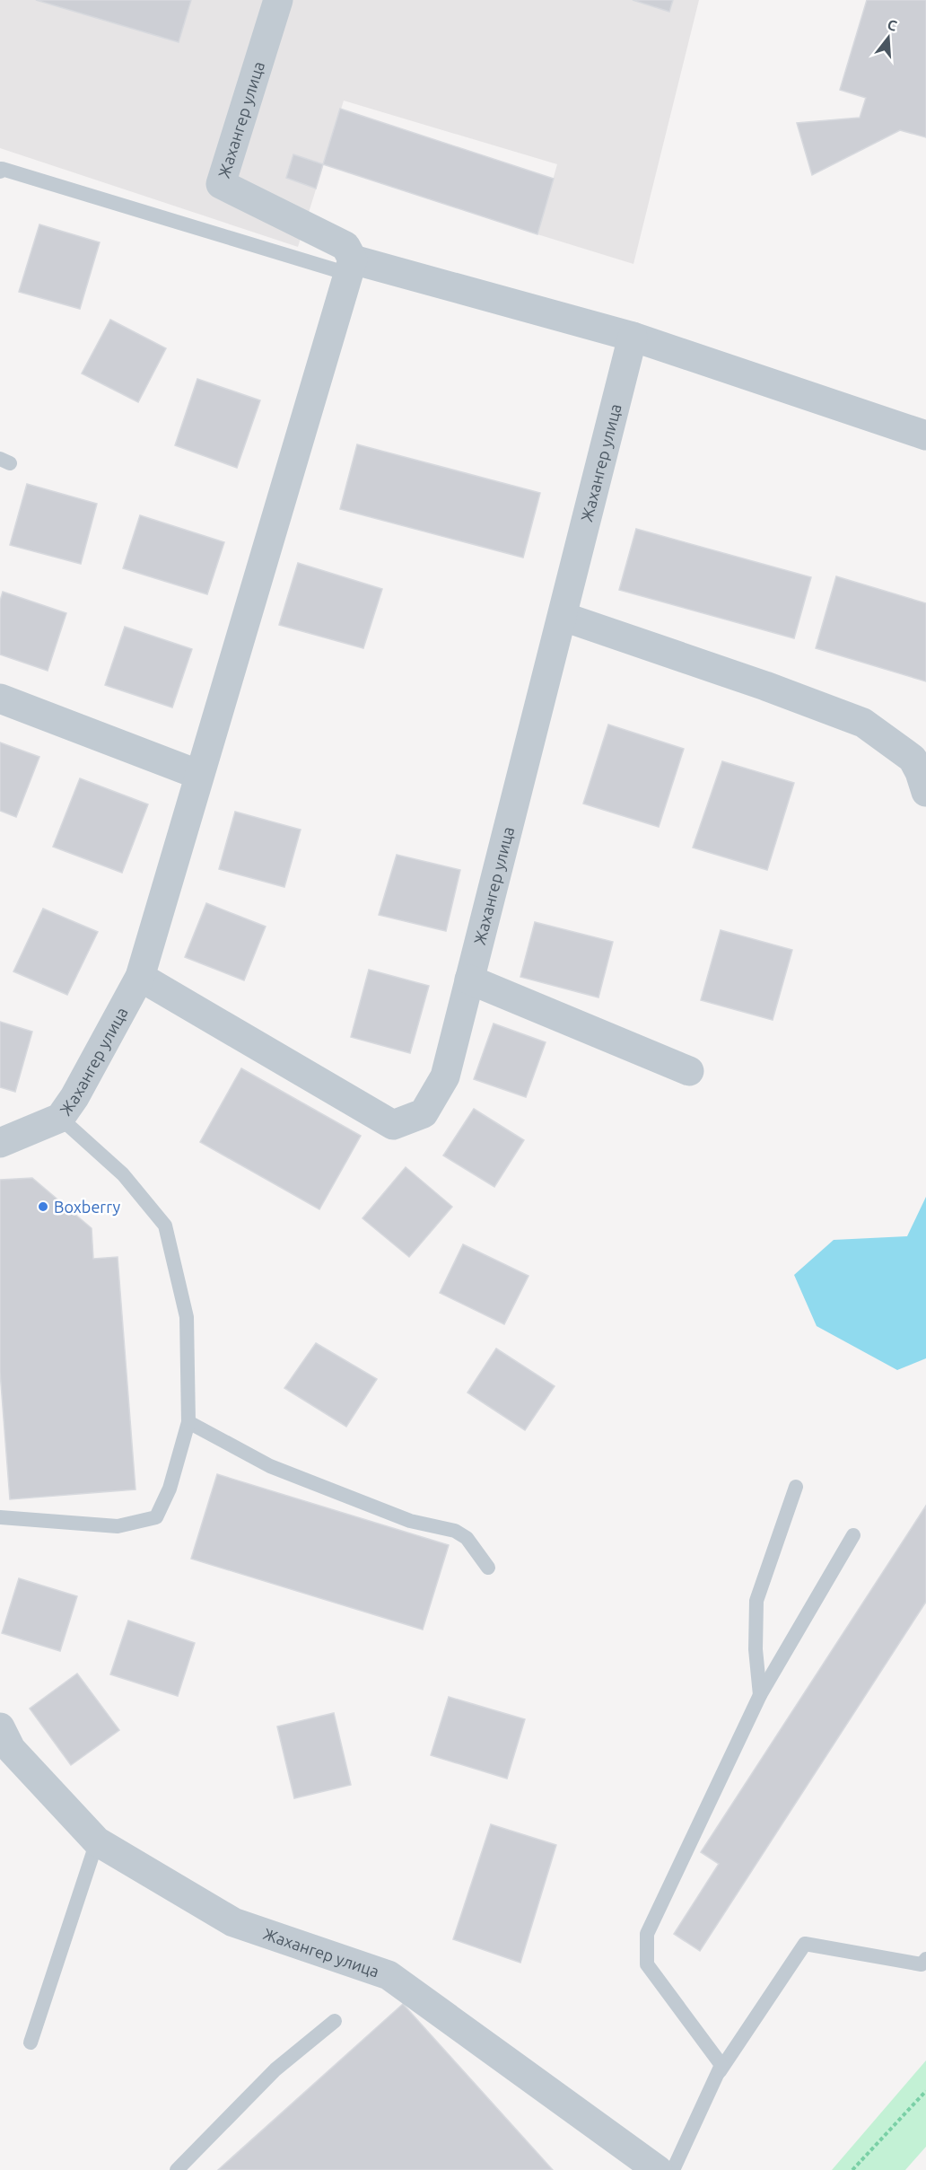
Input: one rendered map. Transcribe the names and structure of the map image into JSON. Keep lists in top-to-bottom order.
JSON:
{
  "streets": {
    "street": ["Жахангер улица"]
  },
  "places": ["Boxberry"],
  "north": "top"
}
